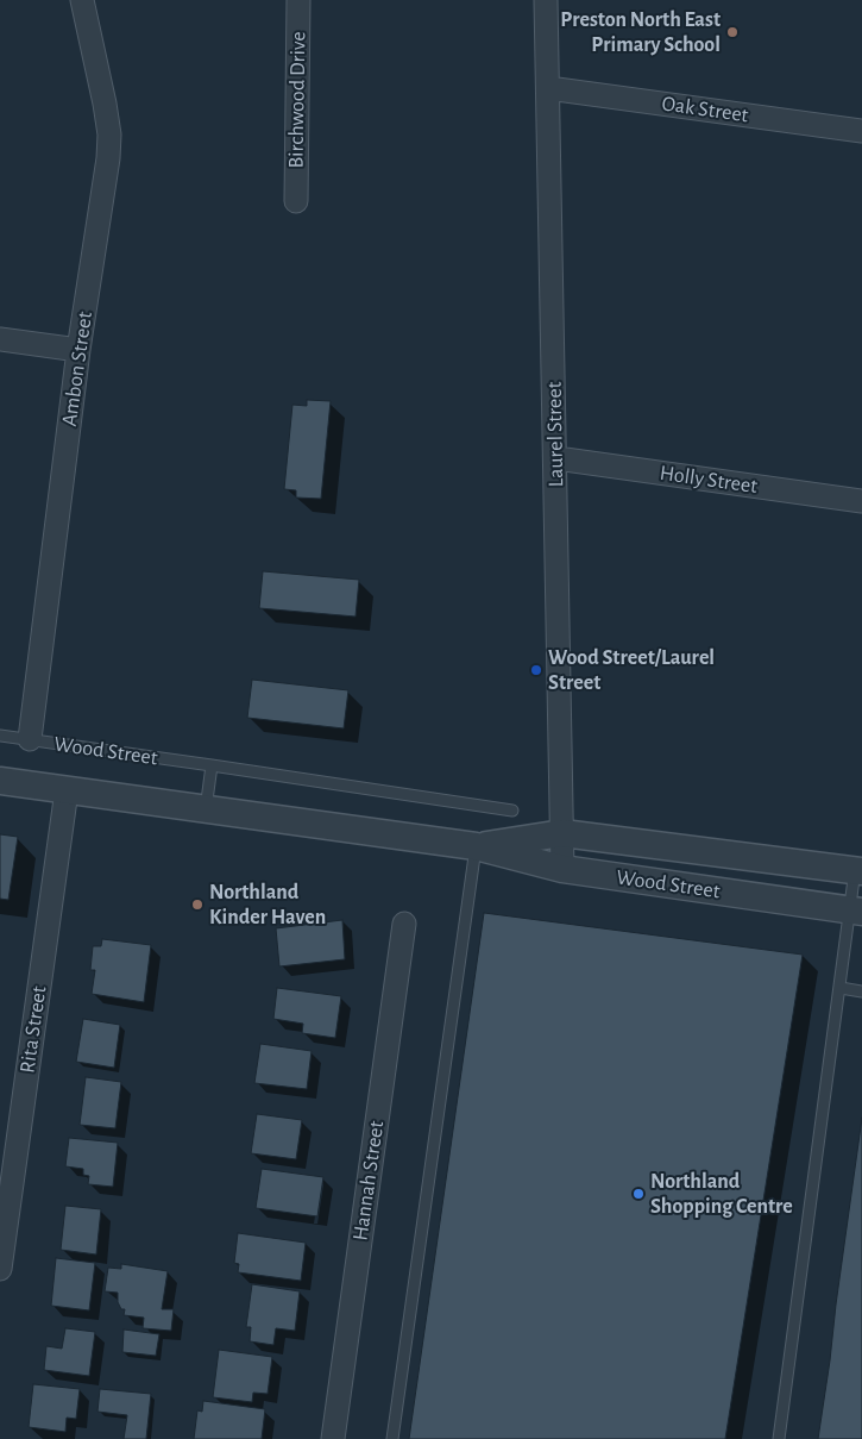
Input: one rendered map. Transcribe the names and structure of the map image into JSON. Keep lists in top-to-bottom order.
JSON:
{
  "streets": {
    "street": [
      "Birchwood Drive",
      "Oak Street",
      "Ambon Street",
      "Laurel Street",
      "Holly Street",
      "Wood Street",
      "Rita Street",
      "Hannah Street"
    ]
  },
  "crossings": [
    ["Oak Street", "Laurel Street"],
    ["Ambon Street", "Wood Street"],
    ["Laurel Street", "Holly Street"],
    ["Laurel Street", "Wood Street"],
    ["Wood Street", "Rita Street"]
  ],
  "places": [
    "Preston North East Primary School",
    "Wood Street/Laurel Street",
    "Northland Kinder Haven",
    "Northland Shopping Centre"
  ]
}
